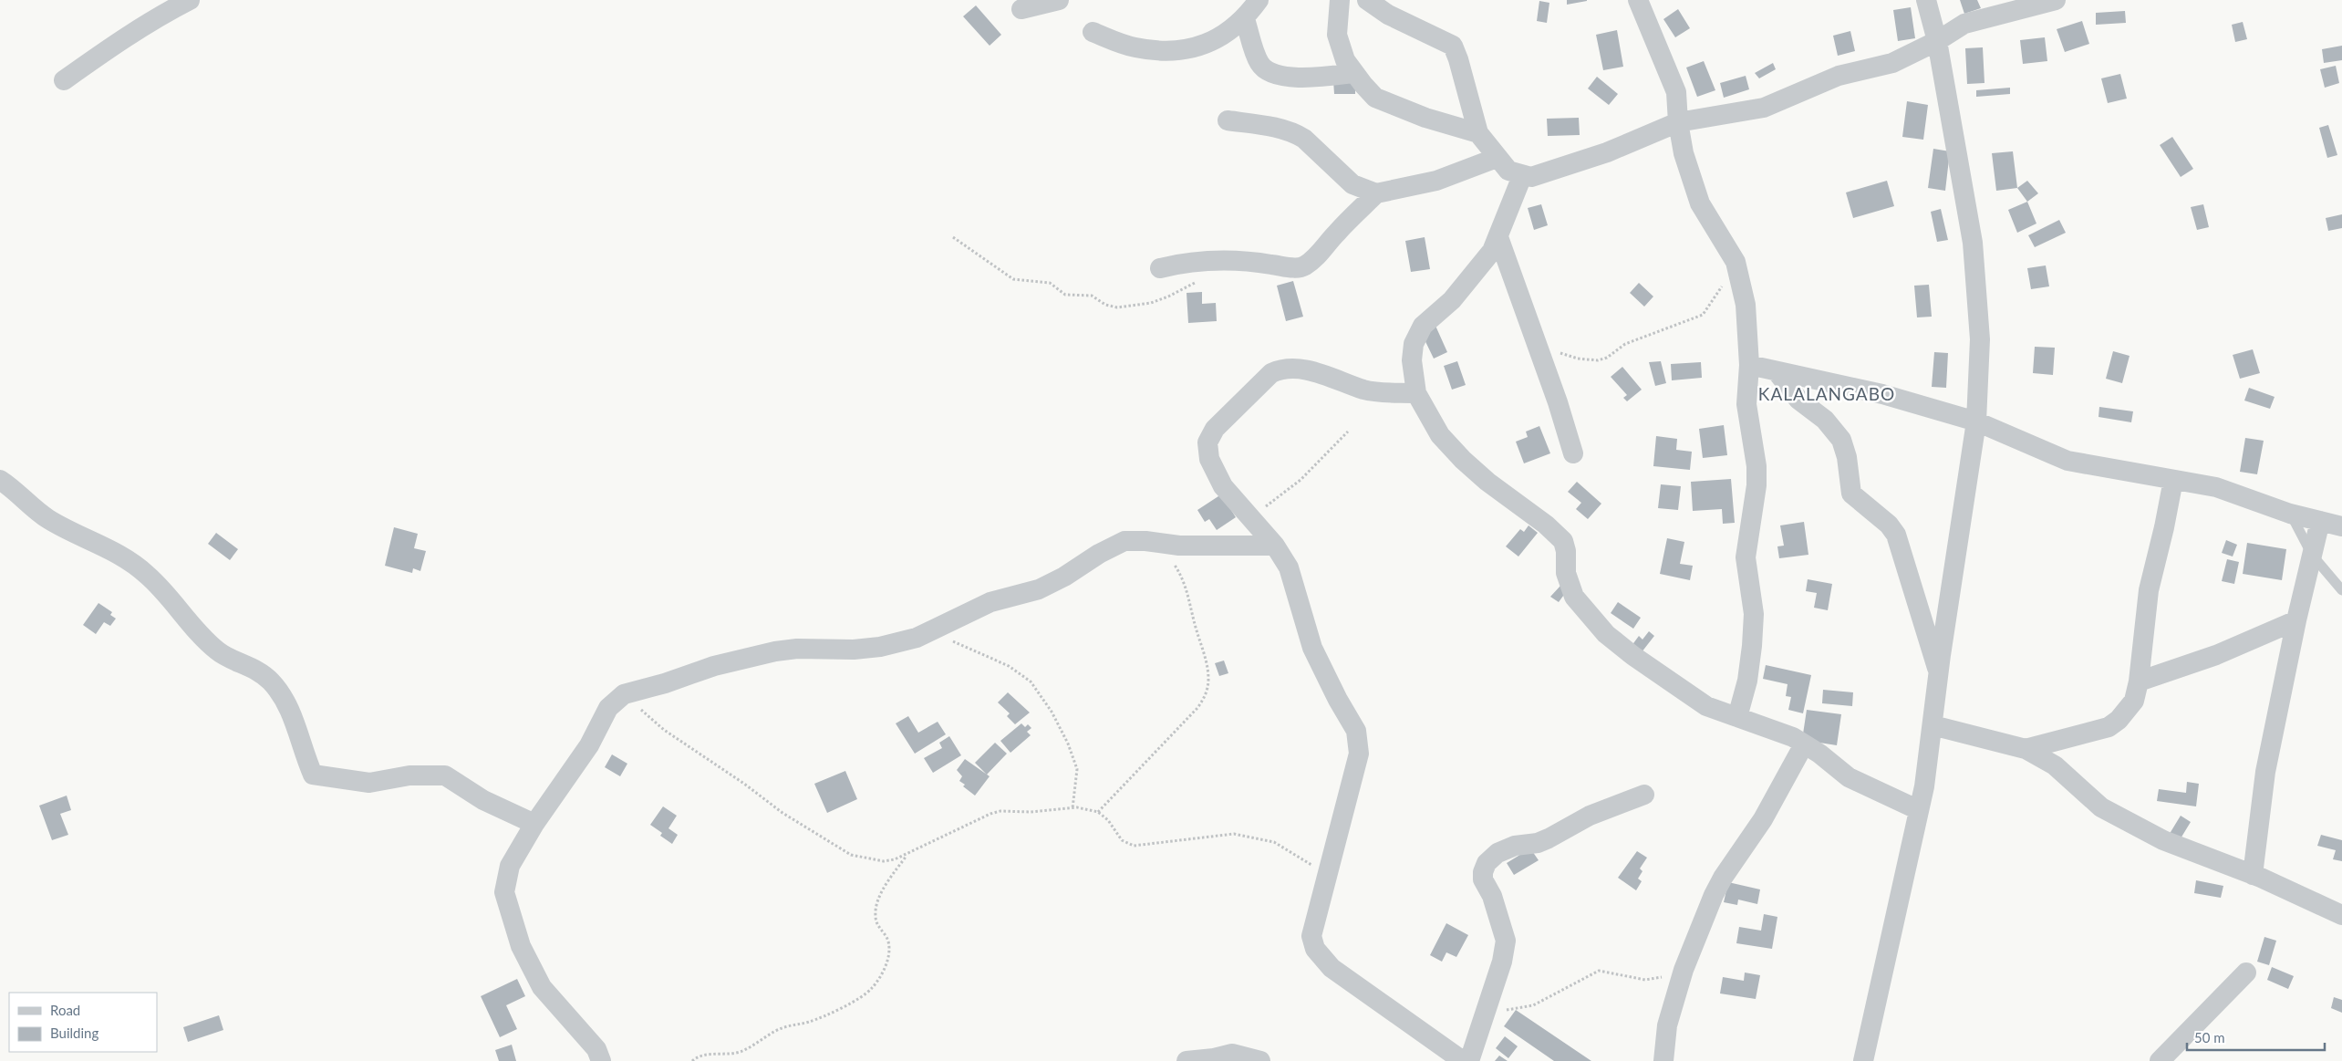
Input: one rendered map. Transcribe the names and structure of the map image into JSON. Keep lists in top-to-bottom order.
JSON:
{
  "districts": ["KALALANGABO"],
  "legend": ["Road", "Building"],
  "scale_bar": "50 m"
}
